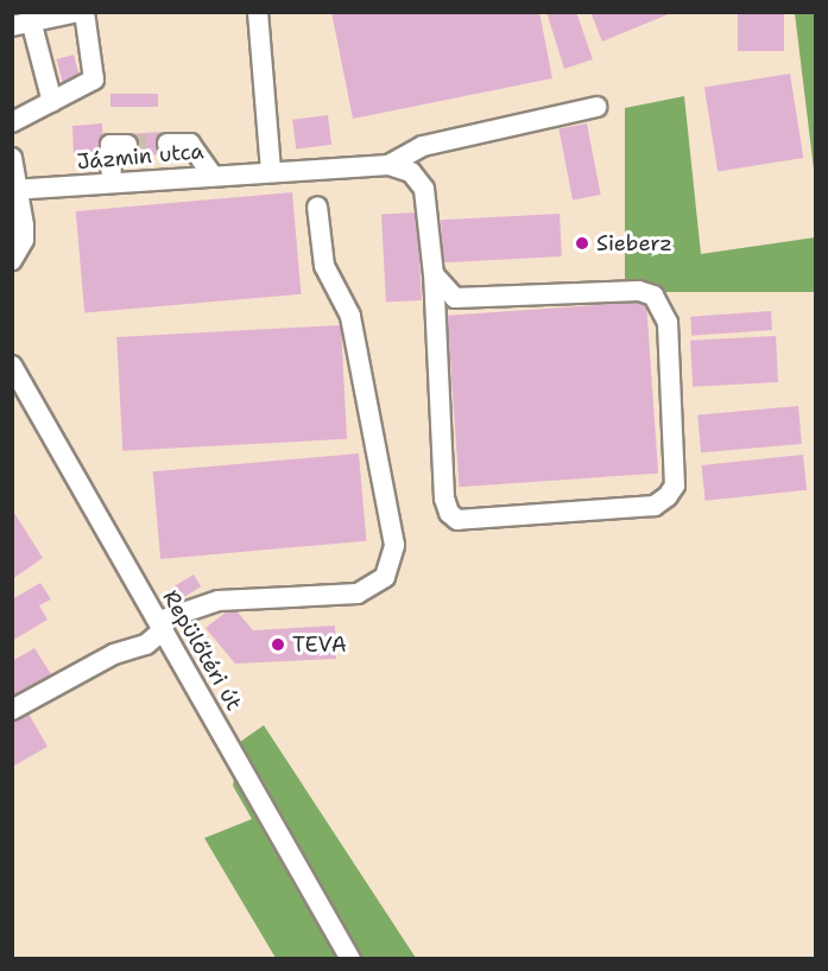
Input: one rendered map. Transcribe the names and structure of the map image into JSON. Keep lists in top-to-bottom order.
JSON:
{
  "streets": {
    "street": ["Jázmin utca", "Repülőtéri út"]
  },
  "places": ["Sieberz", "TEVA"]
}
